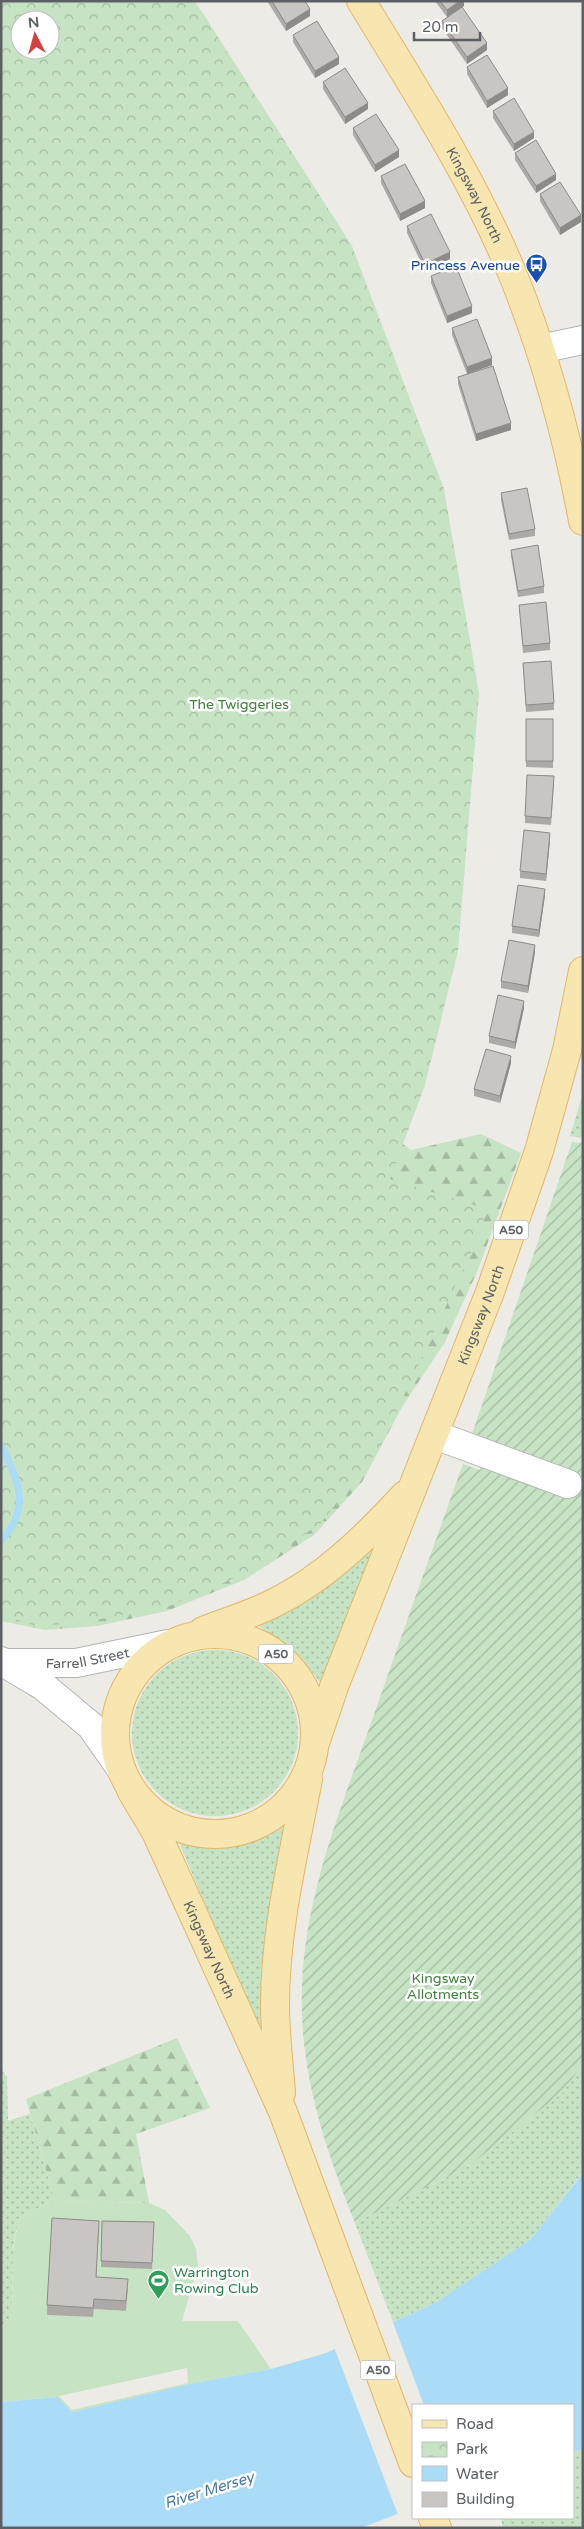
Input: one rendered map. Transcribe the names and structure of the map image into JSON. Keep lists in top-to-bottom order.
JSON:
{
  "streets": {
    "main road": ["Kingsway North", "A50"],
    "street": ["Farrell Street"]
  },
  "crossings": [
    ["Kingsway North", "A50"],
    ["Kingsway North", "Farrell Street"],
    ["A50", "Farrell Street"]
  ],
  "water": ["River Mersey"],
  "parks": ["The Twiggeries", "Kingsway Allotments"],
  "places": {
    "bus stop": ["Princess Avenue"],
    "sports": ["Warrington Rowing Club"]
  },
  "legend": [
    "Road",
    "Park",
    "Water",
    "Building"
  ],
  "scale_bar": "20 m",
  "north": "top"
}
